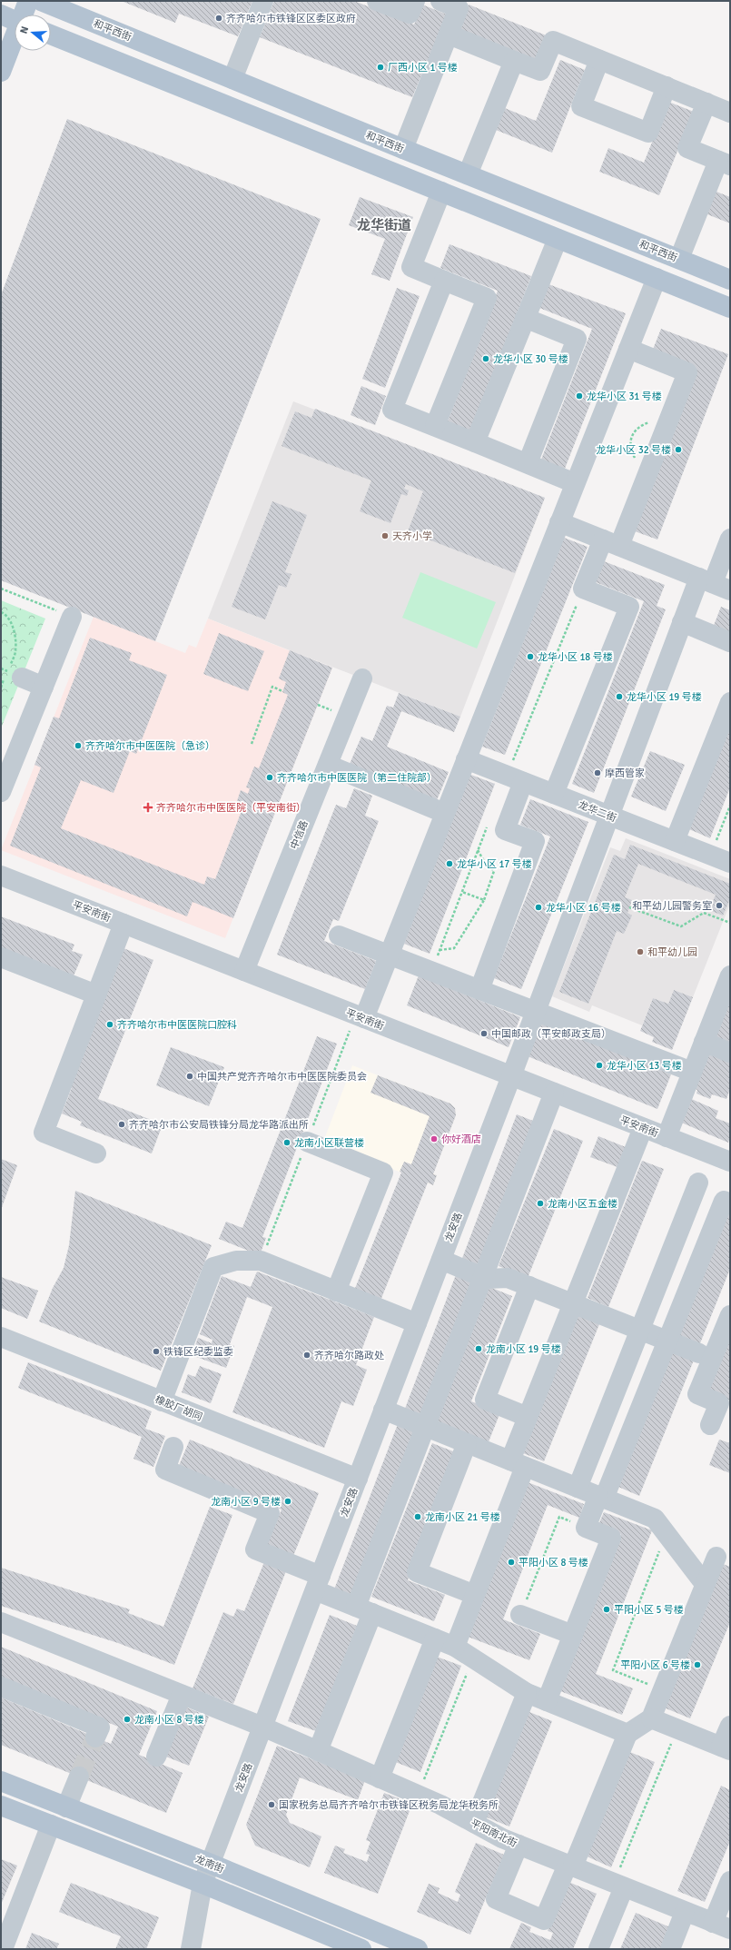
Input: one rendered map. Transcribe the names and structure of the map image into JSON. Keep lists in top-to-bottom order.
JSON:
{
  "streets": {
    "main road": ["和平西街", "龙南街"],
    "street": [
      "龙华二街",
      "中信路",
      "平安南街",
      "龙安路",
      "橡胶厂胡同",
      "平阳南北街"
    ]
  },
  "crossings": [
    ["龙华二街", "龙安路"],
    ["中信路", "平安南街"],
    ["平安南街", "龙安路"],
    ["龙安路", "橡胶厂胡同"],
    ["龙安路", "平阳南北街"],
    ["龙安路", "龙南街"]
  ],
  "districts": ["龙华街道"],
  "places": {
    "other": [
      "齐齐哈尔市铁锋区区委区政府",
      "厂西小区 1 号楼",
      "龙华小区 30 号楼",
      "龙华小区 31 号楼",
      "龙华小区 32 号楼",
      "天齐小学",
      "龙华小区 18 号楼",
      "龙华小区 19 号楼",
      "齐齐哈尔市中医医院（急诊）",
      "摩西管家",
      "齐齐哈尔市中医医院（第二住院部）",
      "龙华小区 17 号楼",
      "和平幼儿园警务室",
      "龙华小区 16 号楼",
      "和平幼儿园",
      "齐齐哈尔市中医医院口腔科",
      "中国邮政（平安邮政支局）",
      "龙华小区 13 号楼",
      "中国共产党齐齐哈尔市中医医院委员会",
      "齐齐哈尔市公安局铁锋分局龙华路派出所",
      "你好酒店",
      "龙南小区联营楼",
      "龙南小区五金楼",
      "龙南小区 19 号楼",
      "铁锋区纪委监委",
      "齐齐哈尔路政处",
      "龙南小区 9 号楼",
      "龙南小区 21 号楼",
      "平阳小区 8 号楼",
      "平阳小区 5 号楼",
      "平阳小区 6 号楼",
      "龙南小区 8 号楼",
      "国家税务总局齐齐哈尔市铁锋区税务局龙华税务所"
    ],
    "health": ["齐齐哈尔市中医医院（平安南街）"]
  },
  "north": "left"
}
